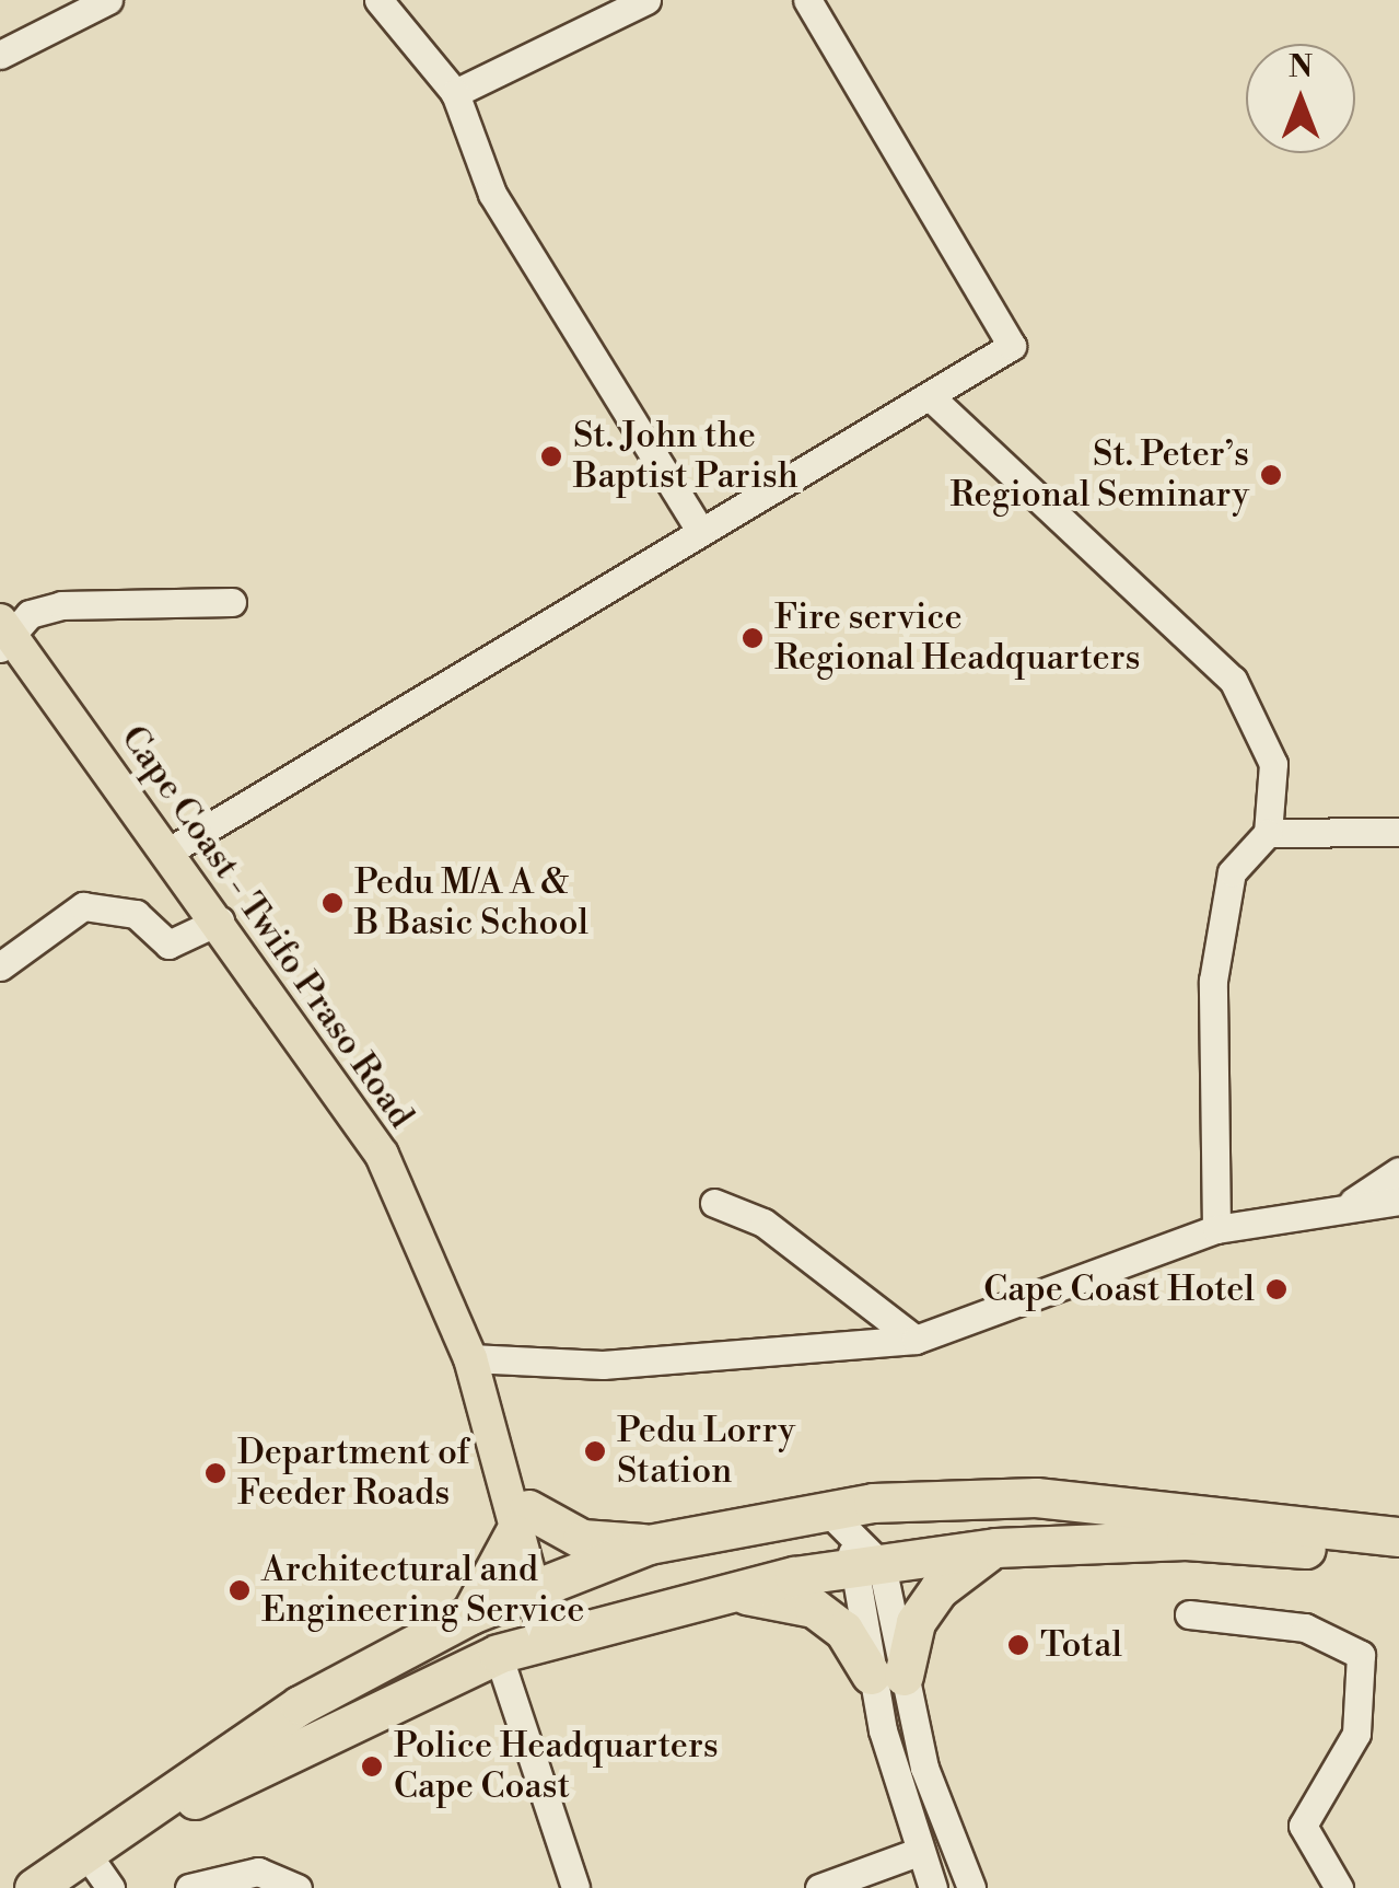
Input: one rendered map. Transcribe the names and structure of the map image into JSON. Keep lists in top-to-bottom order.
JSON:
{
  "streets": {
    "main road": ["Cape Coast - Twifo Praso Road"]
  },
  "places": [
    "St. John the Baptist Parish",
    "St. Peter’s Regional Seminary",
    "Fire service Regional Headquarters",
    "Pedu M/A A & B Basic School",
    "Cape Coast Hotel",
    "Pedu Lorry Station",
    "Department of Feeder Roads",
    "Architectural and Engineering Service",
    "Total",
    "Police Headquarters Cape Coast"
  ],
  "north": "top"
}
